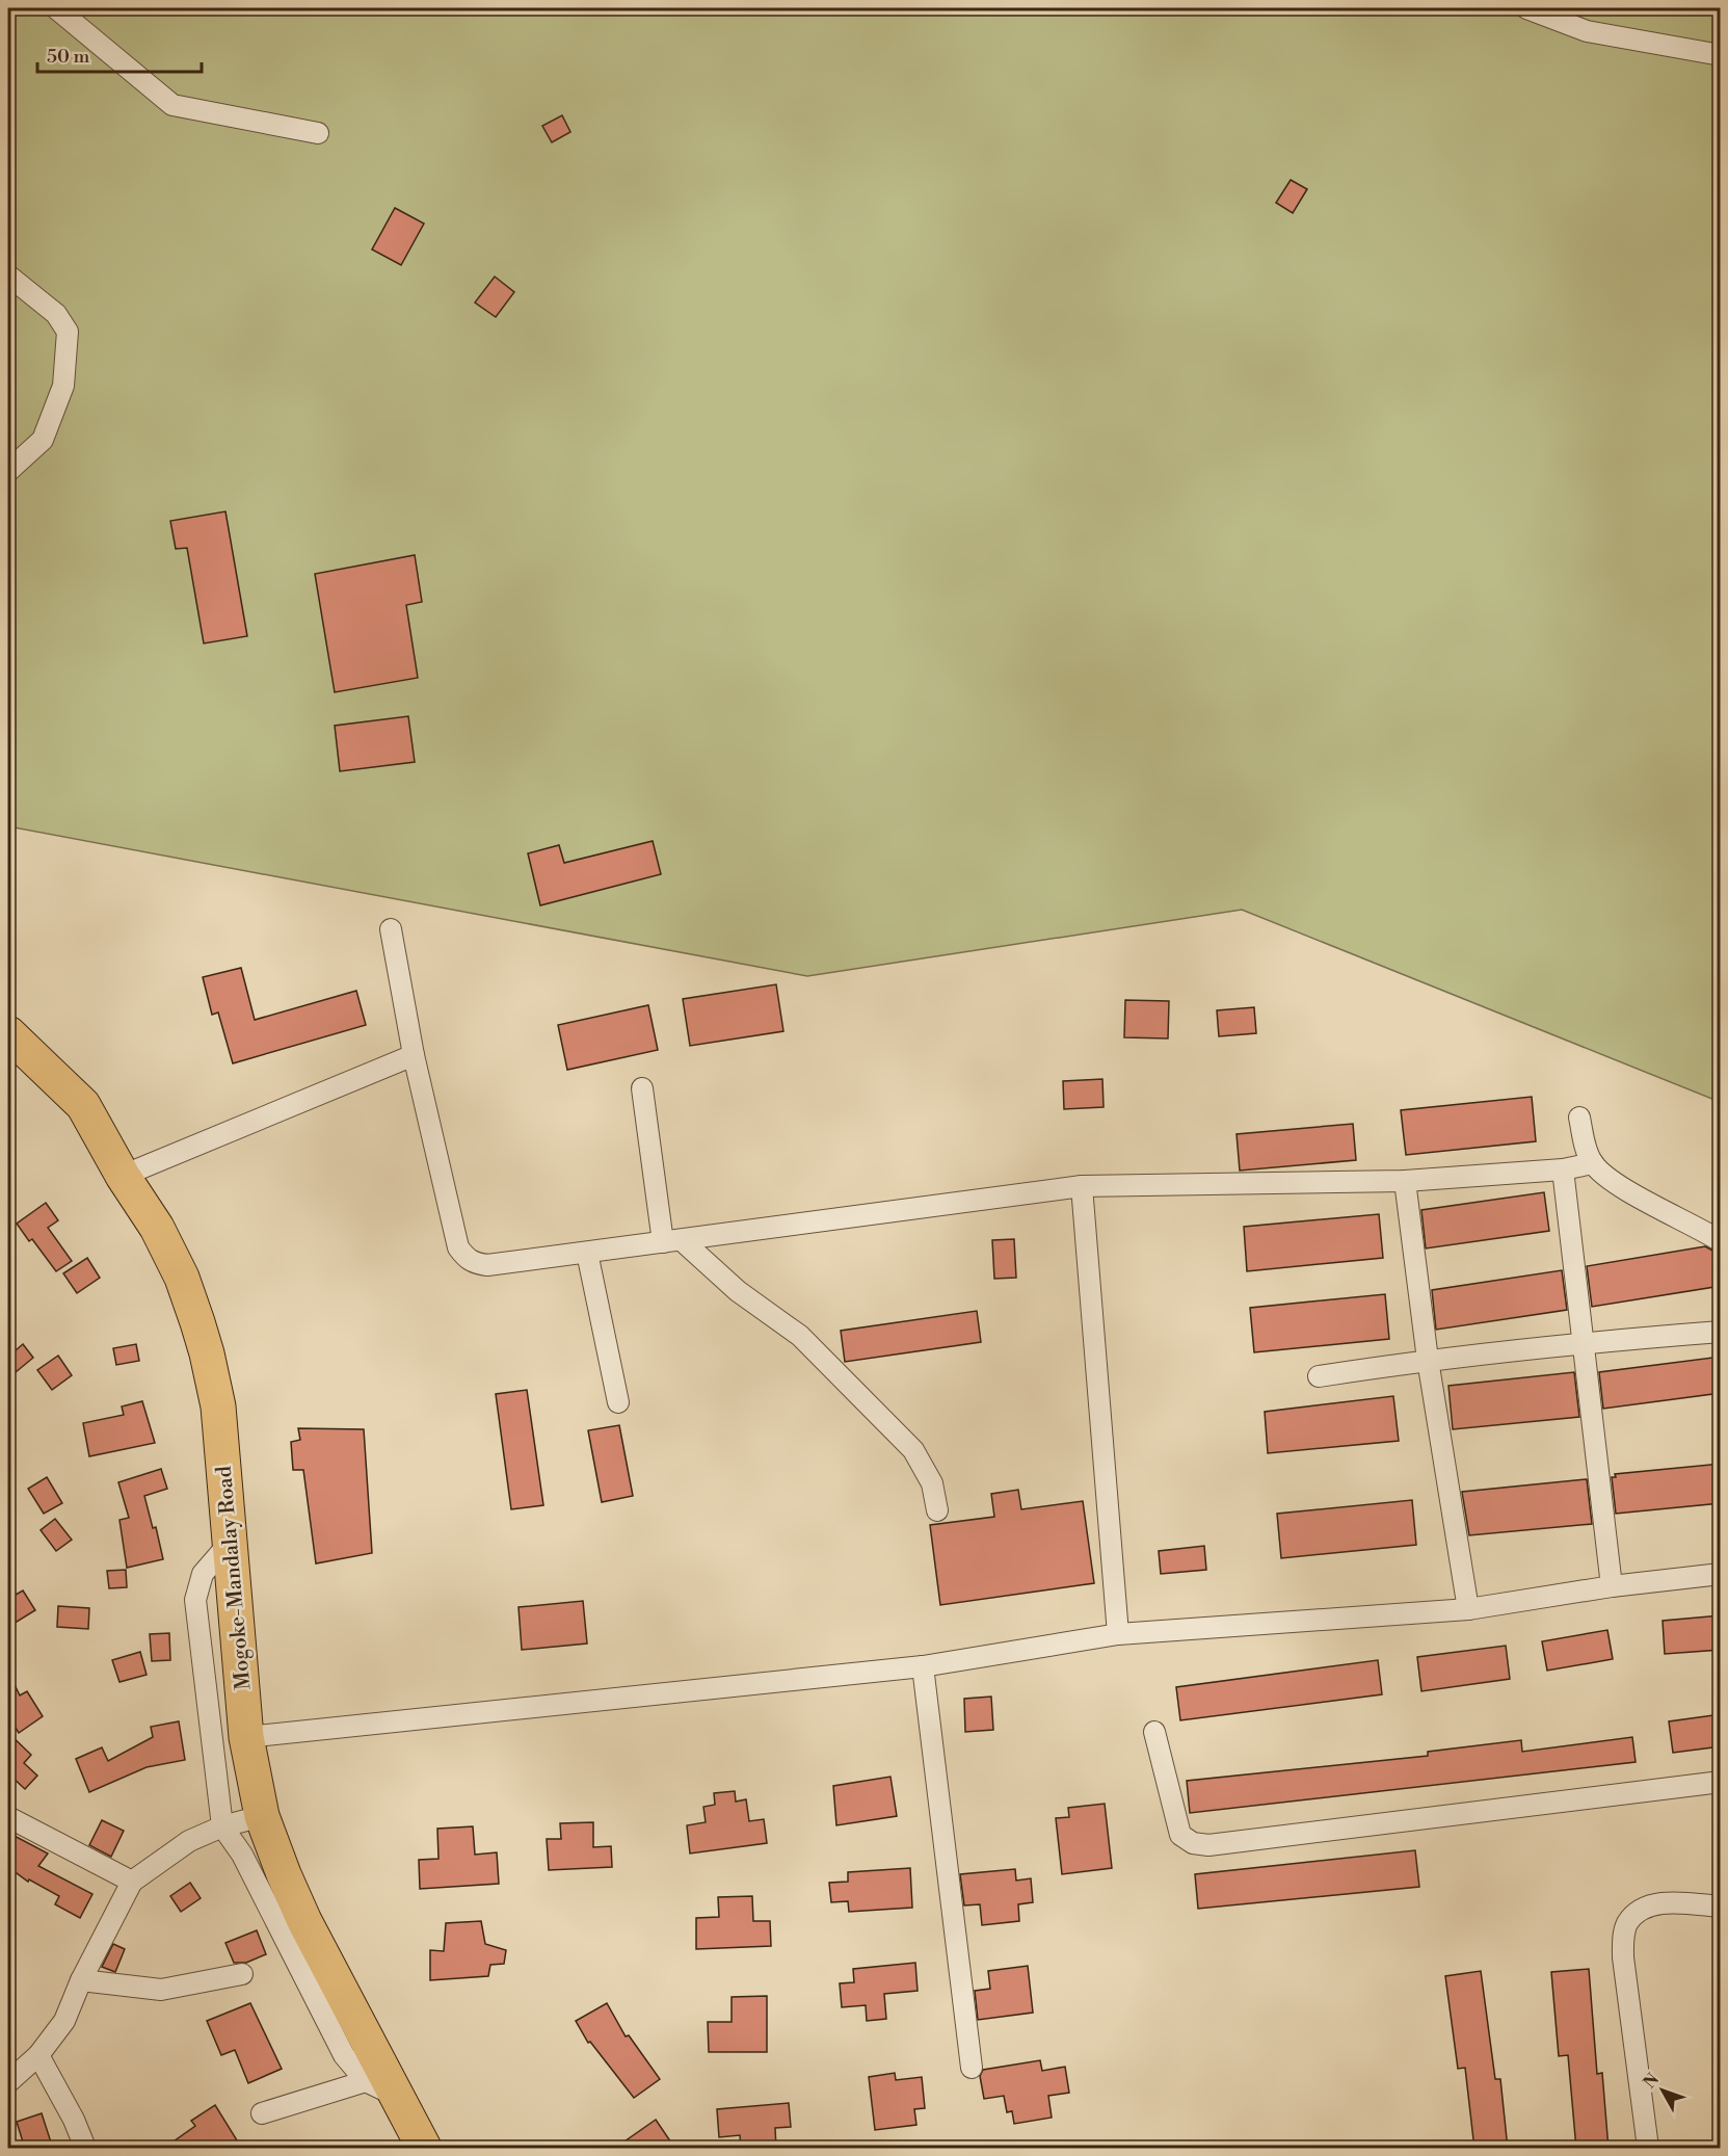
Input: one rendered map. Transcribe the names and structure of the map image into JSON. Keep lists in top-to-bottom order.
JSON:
{
  "streets": {
    "highway": ["Mogoke-Mandalay Road"]
  },
  "scale_bar": "50 m",
  "north": "top left"
}
